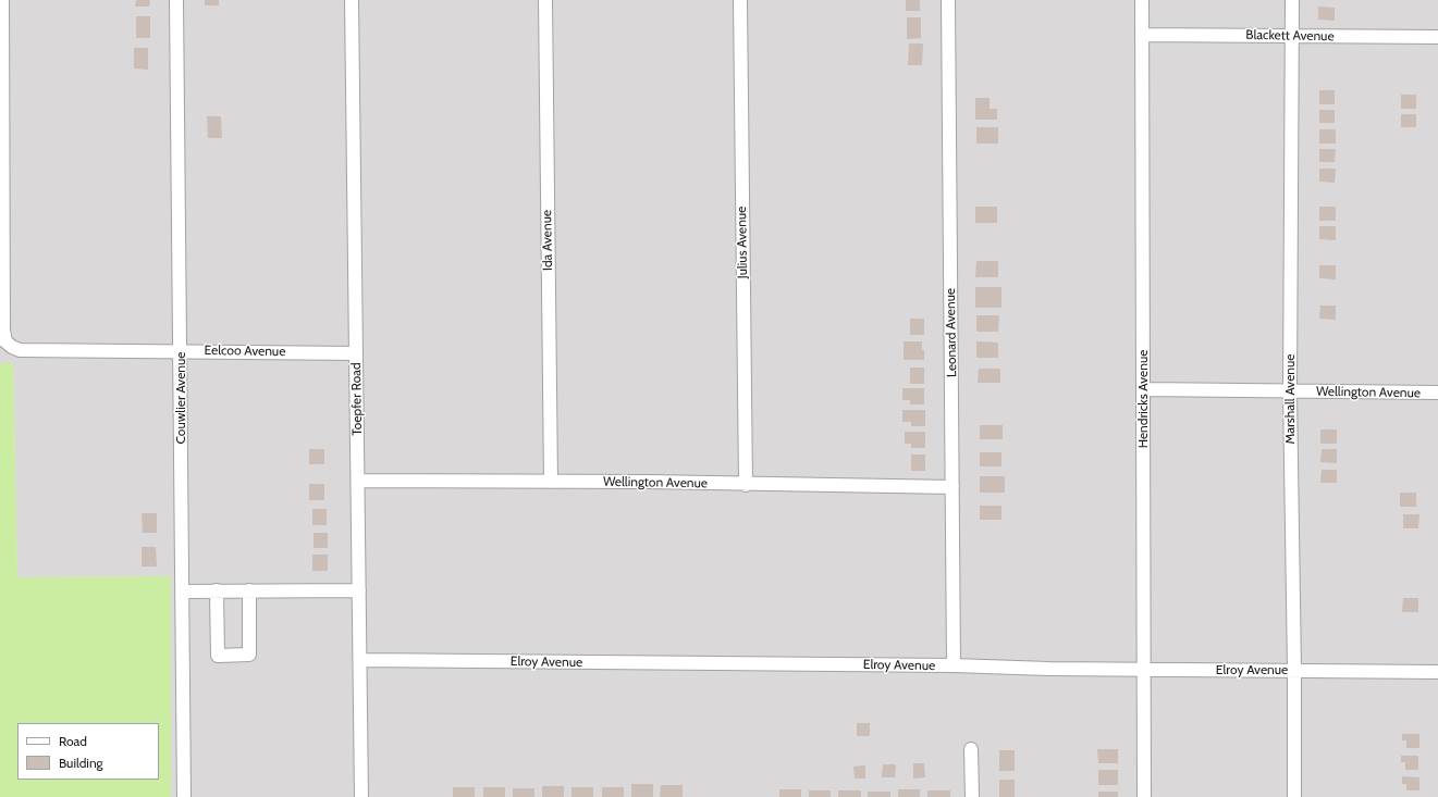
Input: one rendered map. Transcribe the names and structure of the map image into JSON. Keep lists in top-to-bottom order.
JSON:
{
  "streets": {
    "street": [
      "Blackett Avenue",
      "Ida Avenue",
      "Julius Avenue",
      "Leonard Avenue",
      "Eelcoo Avenue",
      "Wellington Avenue",
      "Couwlier Avenue",
      "Toepfer Road",
      "Hendricks Avenue",
      "Marshall Avenue",
      "Elroy Avenue"
    ]
  },
  "crossings": [
    ["Blackett Avenue", "Hendricks Avenue"],
    ["Blackett Avenue", "Marshall Avenue"],
    ["Ida Avenue", "Wellington Avenue"],
    ["Julius Avenue", "Wellington Avenue"],
    ["Leonard Avenue", "Wellington Avenue"],
    ["Leonard Avenue", "Elroy Avenue"],
    ["Eelcoo Avenue", "Couwlier Avenue"],
    ["Eelcoo Avenue", "Toepfer Road"],
    ["Wellington Avenue", "Toepfer Road"],
    ["Wellington Avenue", "Hendricks Avenue"],
    ["Wellington Avenue", "Marshall Avenue"],
    ["Toepfer Road", "Elroy Avenue"],
    ["Hendricks Avenue", "Elroy Avenue"],
    ["Marshall Avenue", "Elroy Avenue"]
  ],
  "legend": ["Road", "Building"]
}
